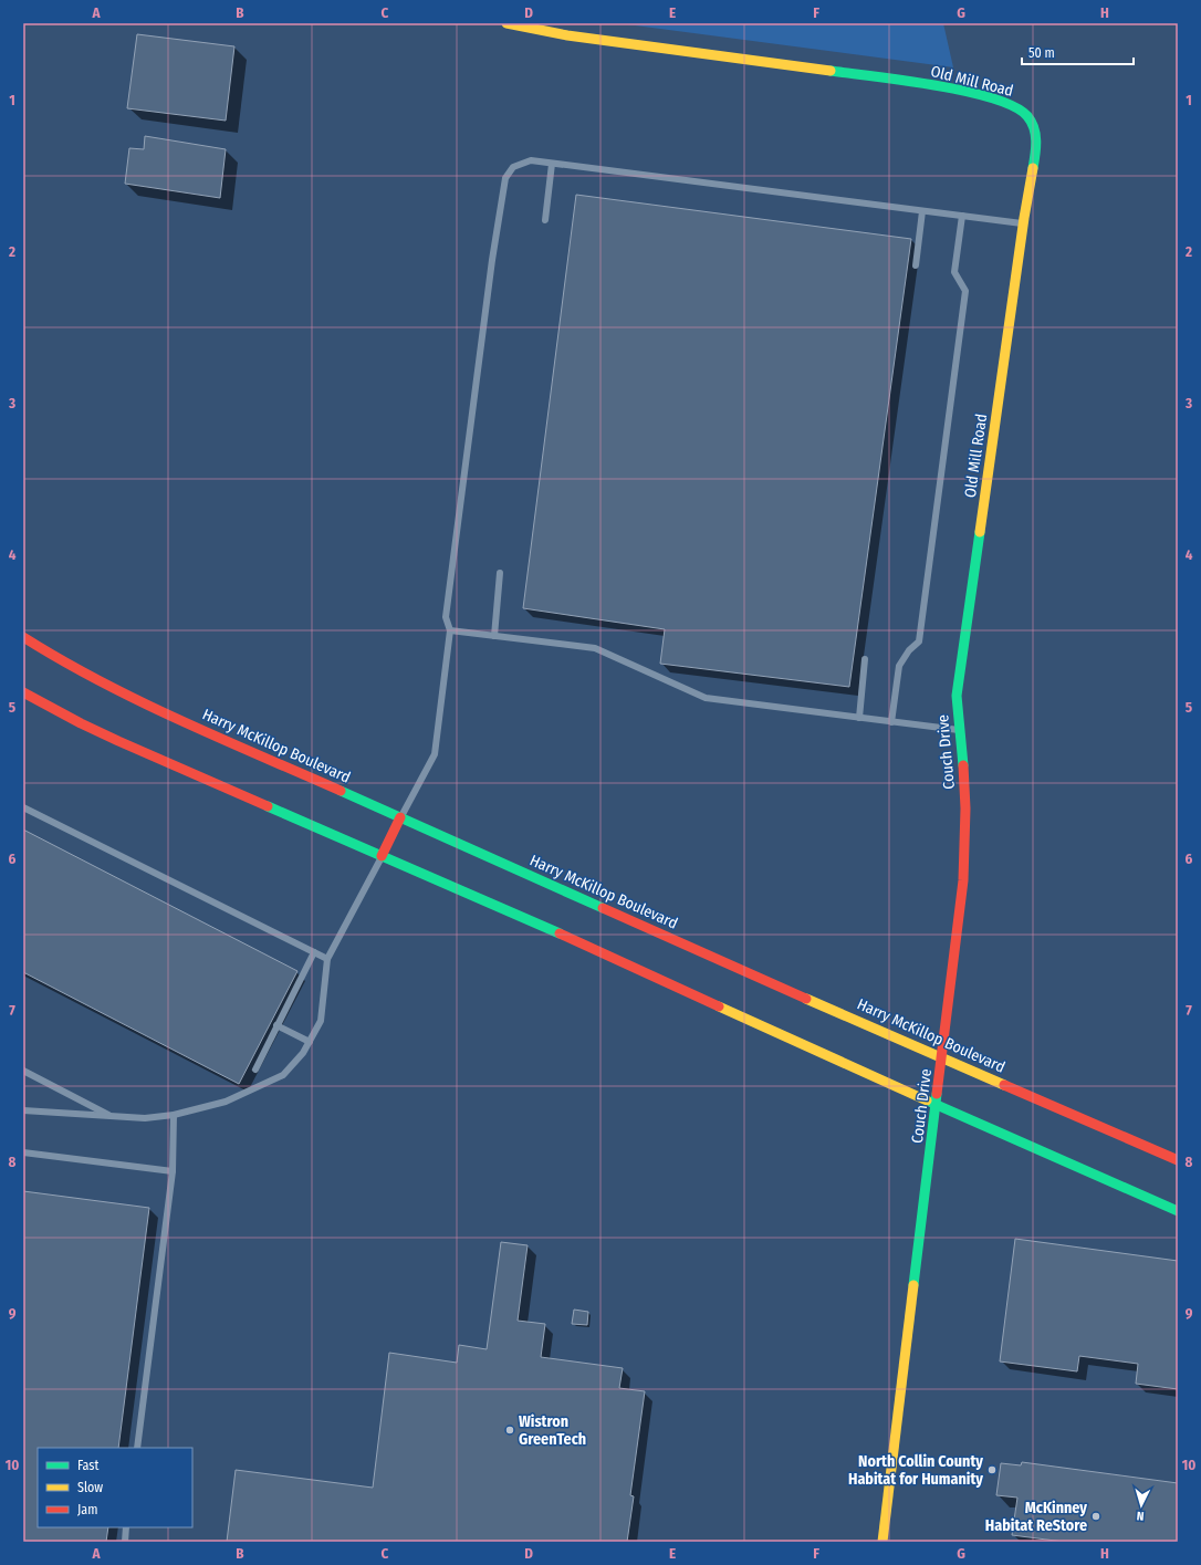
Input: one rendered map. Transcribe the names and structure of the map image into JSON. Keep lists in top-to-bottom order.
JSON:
{
  "streets": {
    "main road": ["Old Mill Road", "Harry McKillop Boulevard", "Couch Drive"]
  },
  "crossings": [
    ["Old Mill Road", "Couch Drive"],
    ["Harry McKillop Boulevard", "Couch Drive"]
  ],
  "places": ["Wistron GreenTech", "North Collin County Habitat for Humanity", "McKinney Habitat ReStore"],
  "legend": ["Fast", "Slow", "Jam"],
  "scale_bar": "50 m",
  "north": "bottom",
  "grid": {
    "columns": [
      "A",
      "B",
      "C",
      "D",
      "E",
      "F",
      "G",
      "H"
    ],
    "rows": [
      "1",
      "2",
      "3",
      "4",
      "5",
      "6",
      "7",
      "8",
      "9",
      "10"
    ]
  }
}
